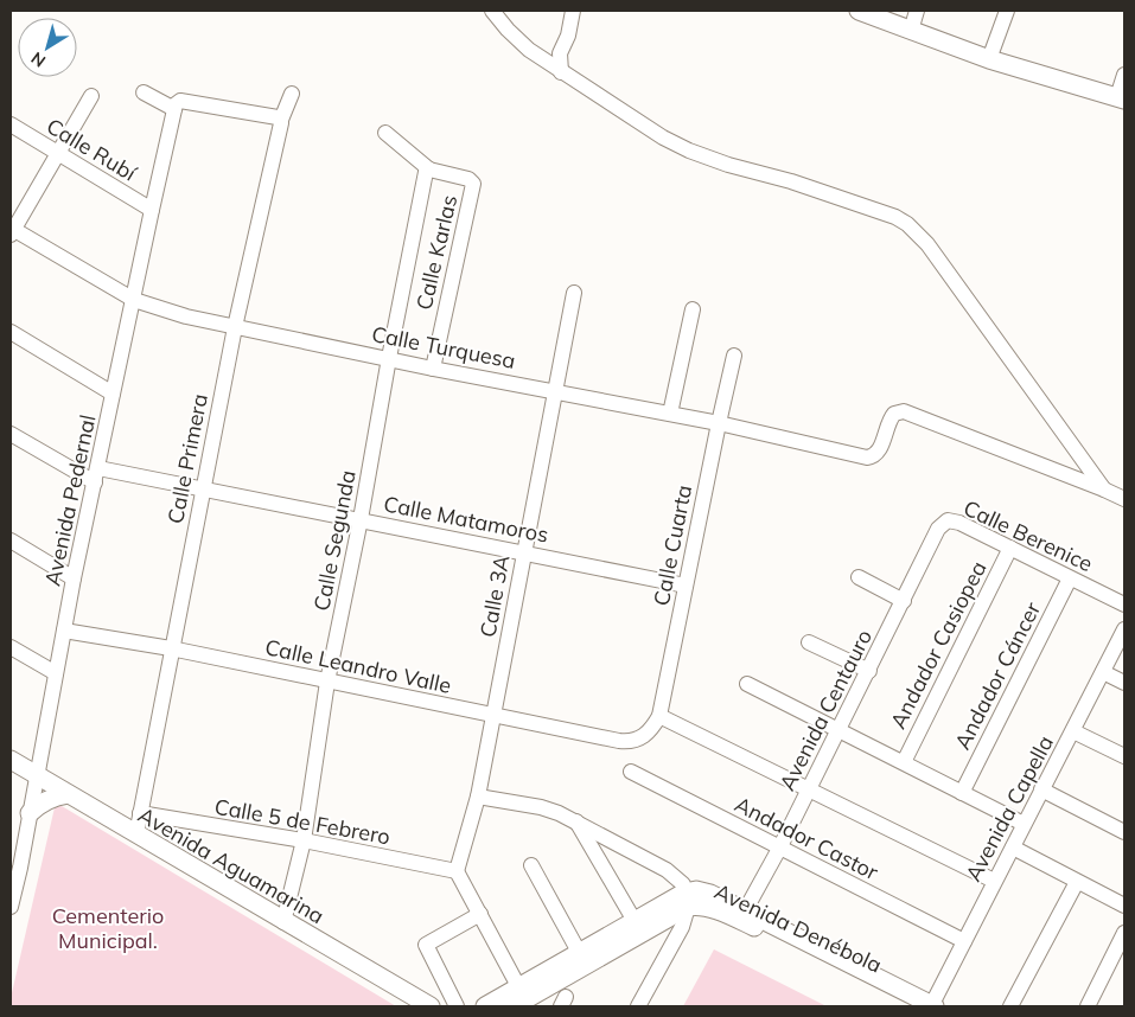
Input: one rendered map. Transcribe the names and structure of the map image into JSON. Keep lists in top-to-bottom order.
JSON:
{
  "streets": {
    "main road": ["Avenida Aguamarina", "Avenida Denébola"],
    "street": [
      "Calle Rubí",
      "Calle Karlas",
      "Calle Turquesa",
      "Calle Primera",
      "Avenida Pedernal",
      "Calle Matamoros",
      "Calle Berenice",
      "Calle Segunda",
      "Calle Cuarta",
      "Calle 3A",
      "Andador Casiopea",
      "Calle Leandro Valle",
      "Andador Cáncer",
      "Avenida Centauro",
      "Avenida Capella",
      "Calle 5 de Febrero",
      "Andador Castor"
    ]
  },
  "crossings": [
    ["Calle Rubí", "Avenida Pedernal"],
    ["Calle Karlas", "Calle Turquesa"],
    ["Calle Karlas", "Calle Segunda"],
    ["Calle Turquesa", "Calle Primera"],
    ["Calle Turquesa", "Avenida Pedernal"],
    ["Calle Turquesa", "Calle Segunda"],
    ["Calle Turquesa", "Calle Cuarta"],
    ["Calle Turquesa", "Calle 3A"],
    ["Calle Primera", "Calle Matamoros"],
    ["Calle Primera", "Calle Leandro Valle"],
    ["Calle Primera", "Calle 5 de Febrero"],
    ["Calle Primera", "Avenida Aguamarina"],
    ["Avenida Pedernal", "Calle Matamoros"],
    ["Avenida Pedernal", "Calle Leandro Valle"],
    ["Avenida Pedernal", "Avenida Aguamarina"],
    ["Calle Matamoros", "Calle Segunda"],
    ["Calle Matamoros", "Calle Cuarta"],
    ["Calle Matamoros", "Calle 3A"],
    ["Calle Berenice", "Andador Casiopea"],
    ["Calle Berenice", "Andador Cáncer"],
    ["Calle Berenice", "Avenida Centauro"],
    ["Calle Segunda", "Calle Leandro Valle"],
    ["Calle Segunda", "Calle 5 de Febrero"],
    ["Calle Segunda", "Avenida Aguamarina"],
    ["Calle Cuarta", "Calle Leandro Valle"],
    ["Calle 3A", "Calle Leandro Valle"],
    ["Calle 3A", "Calle 5 de Febrero"],
    ["Calle 3A", "Avenida Denébola"],
    ["Avenida Centauro", "Andador Castor"],
    ["Avenida Centauro", "Avenida Denébola"],
    ["Avenida Capella", "Andador Castor"],
    ["Avenida Capella", "Avenida Denébola"]
  ],
  "parks": ["Cementerio Municipal."],
  "north": "bottom left"
}
